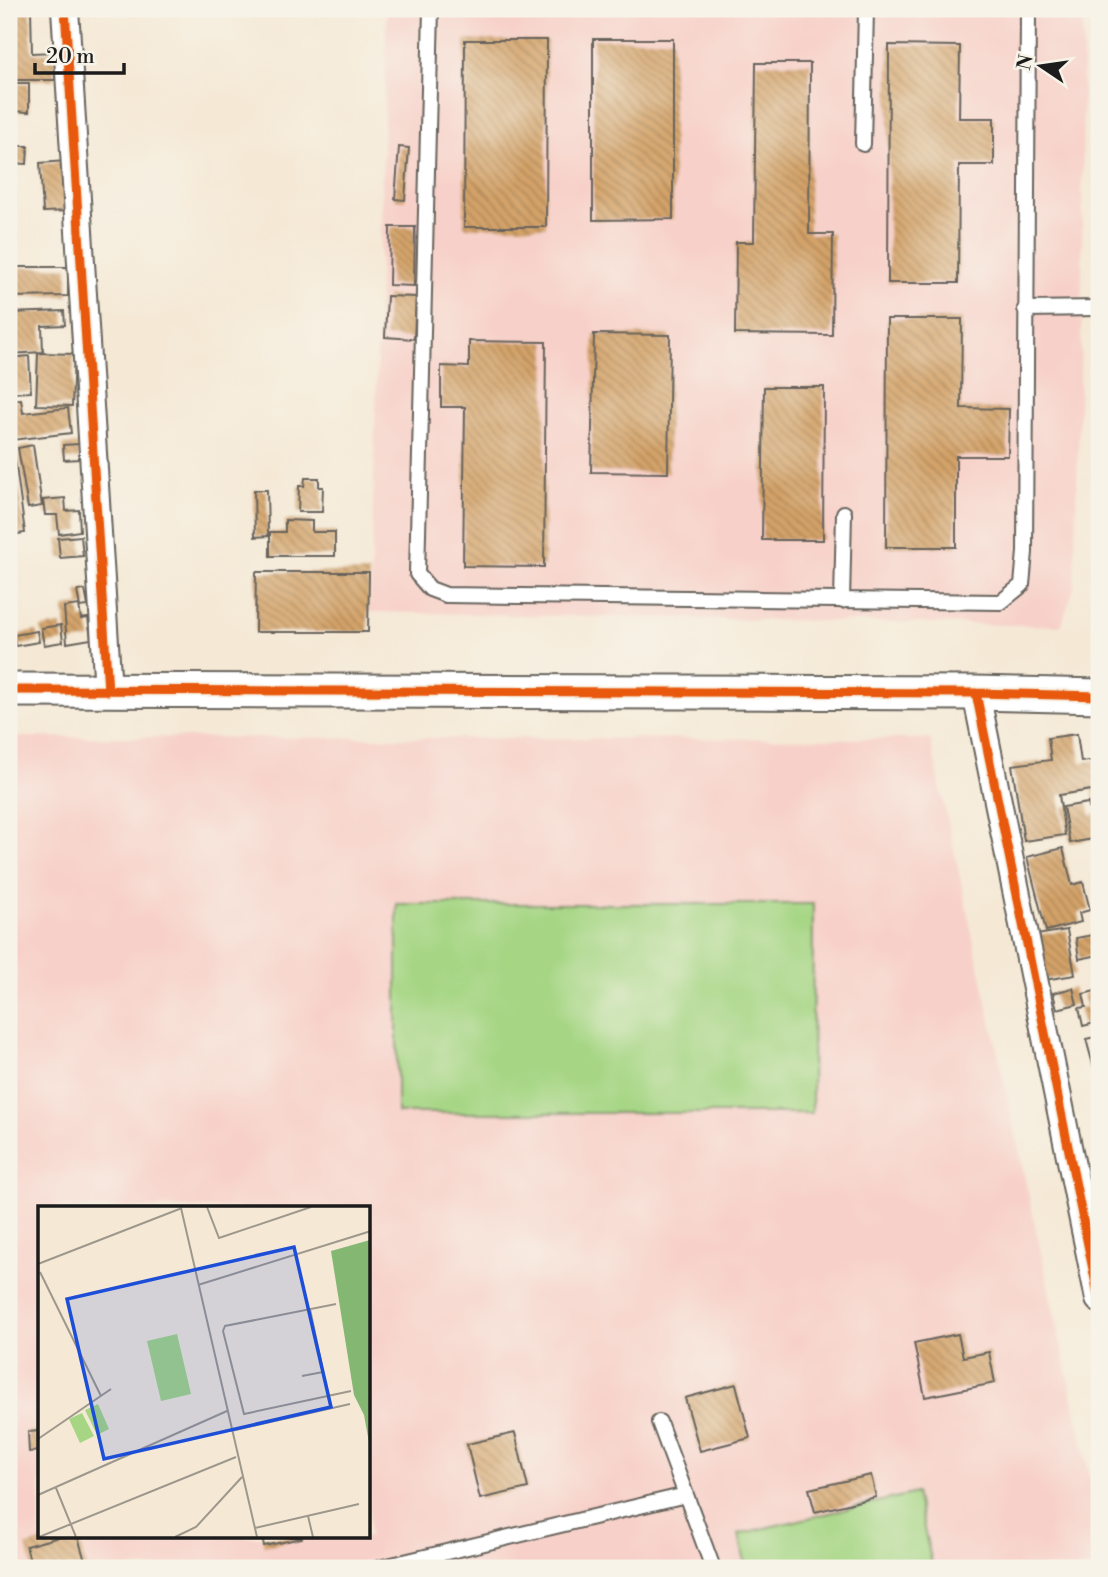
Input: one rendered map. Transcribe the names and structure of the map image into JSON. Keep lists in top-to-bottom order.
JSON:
{
  "scale_bar": "20 m",
  "north": "left"
}
